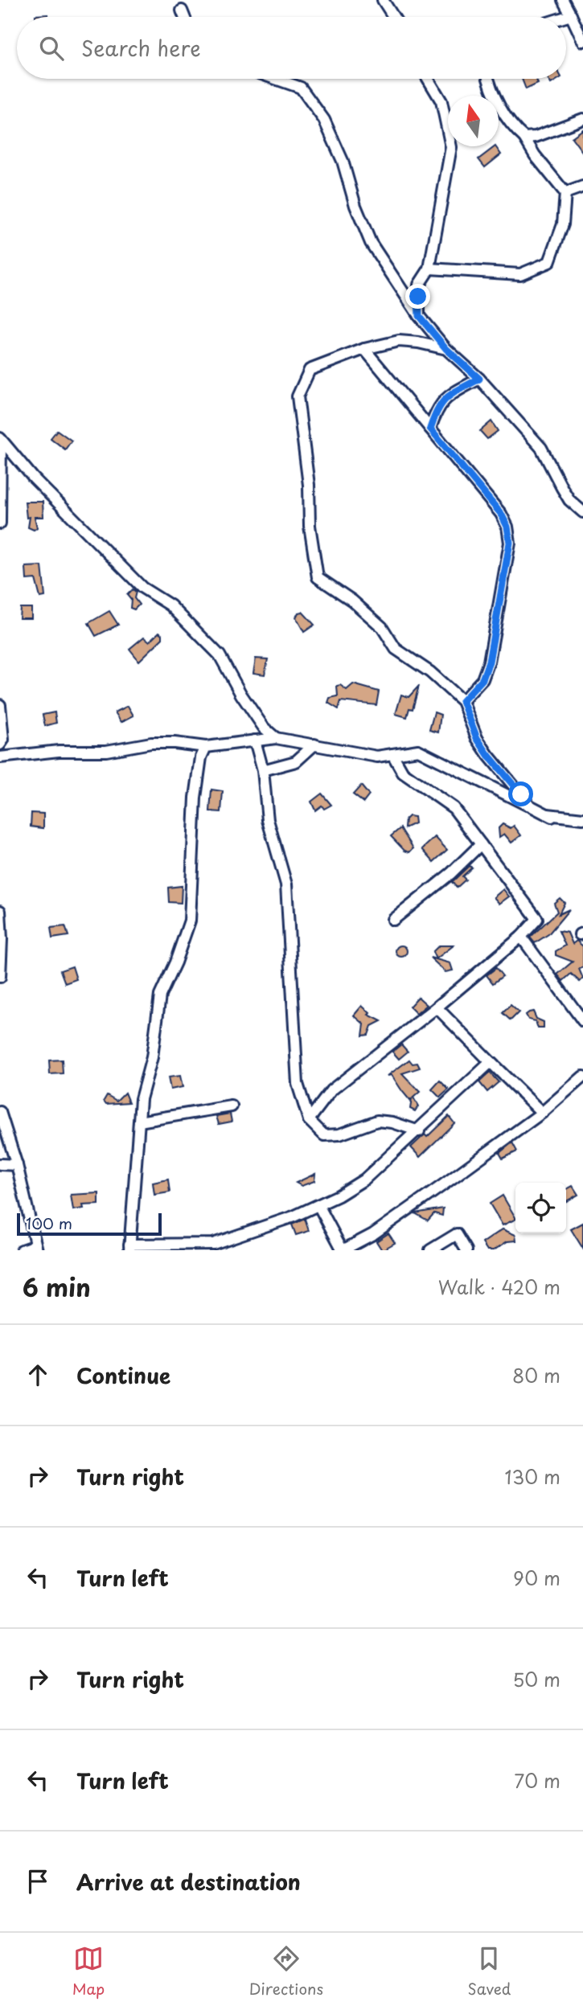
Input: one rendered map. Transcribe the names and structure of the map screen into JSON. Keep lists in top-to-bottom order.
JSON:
{
  "scale_bar": "100 m",
  "north": "top",
  "page": {
    "search": "Search here",
    "scale": "100 m",
    "heading": ["6 min", "Walk · 420 m"],
    "list": [
      ["Continue", "80 m"],
      ["Turn right", "130 m"],
      ["Turn left", "90 m"],
      ["Turn right", "50 m"],
      ["Turn left", "70 m"],
      "Arrive at destination"
    ],
    "nav": ["Map", "Directions", "Saved"]
  }
}
